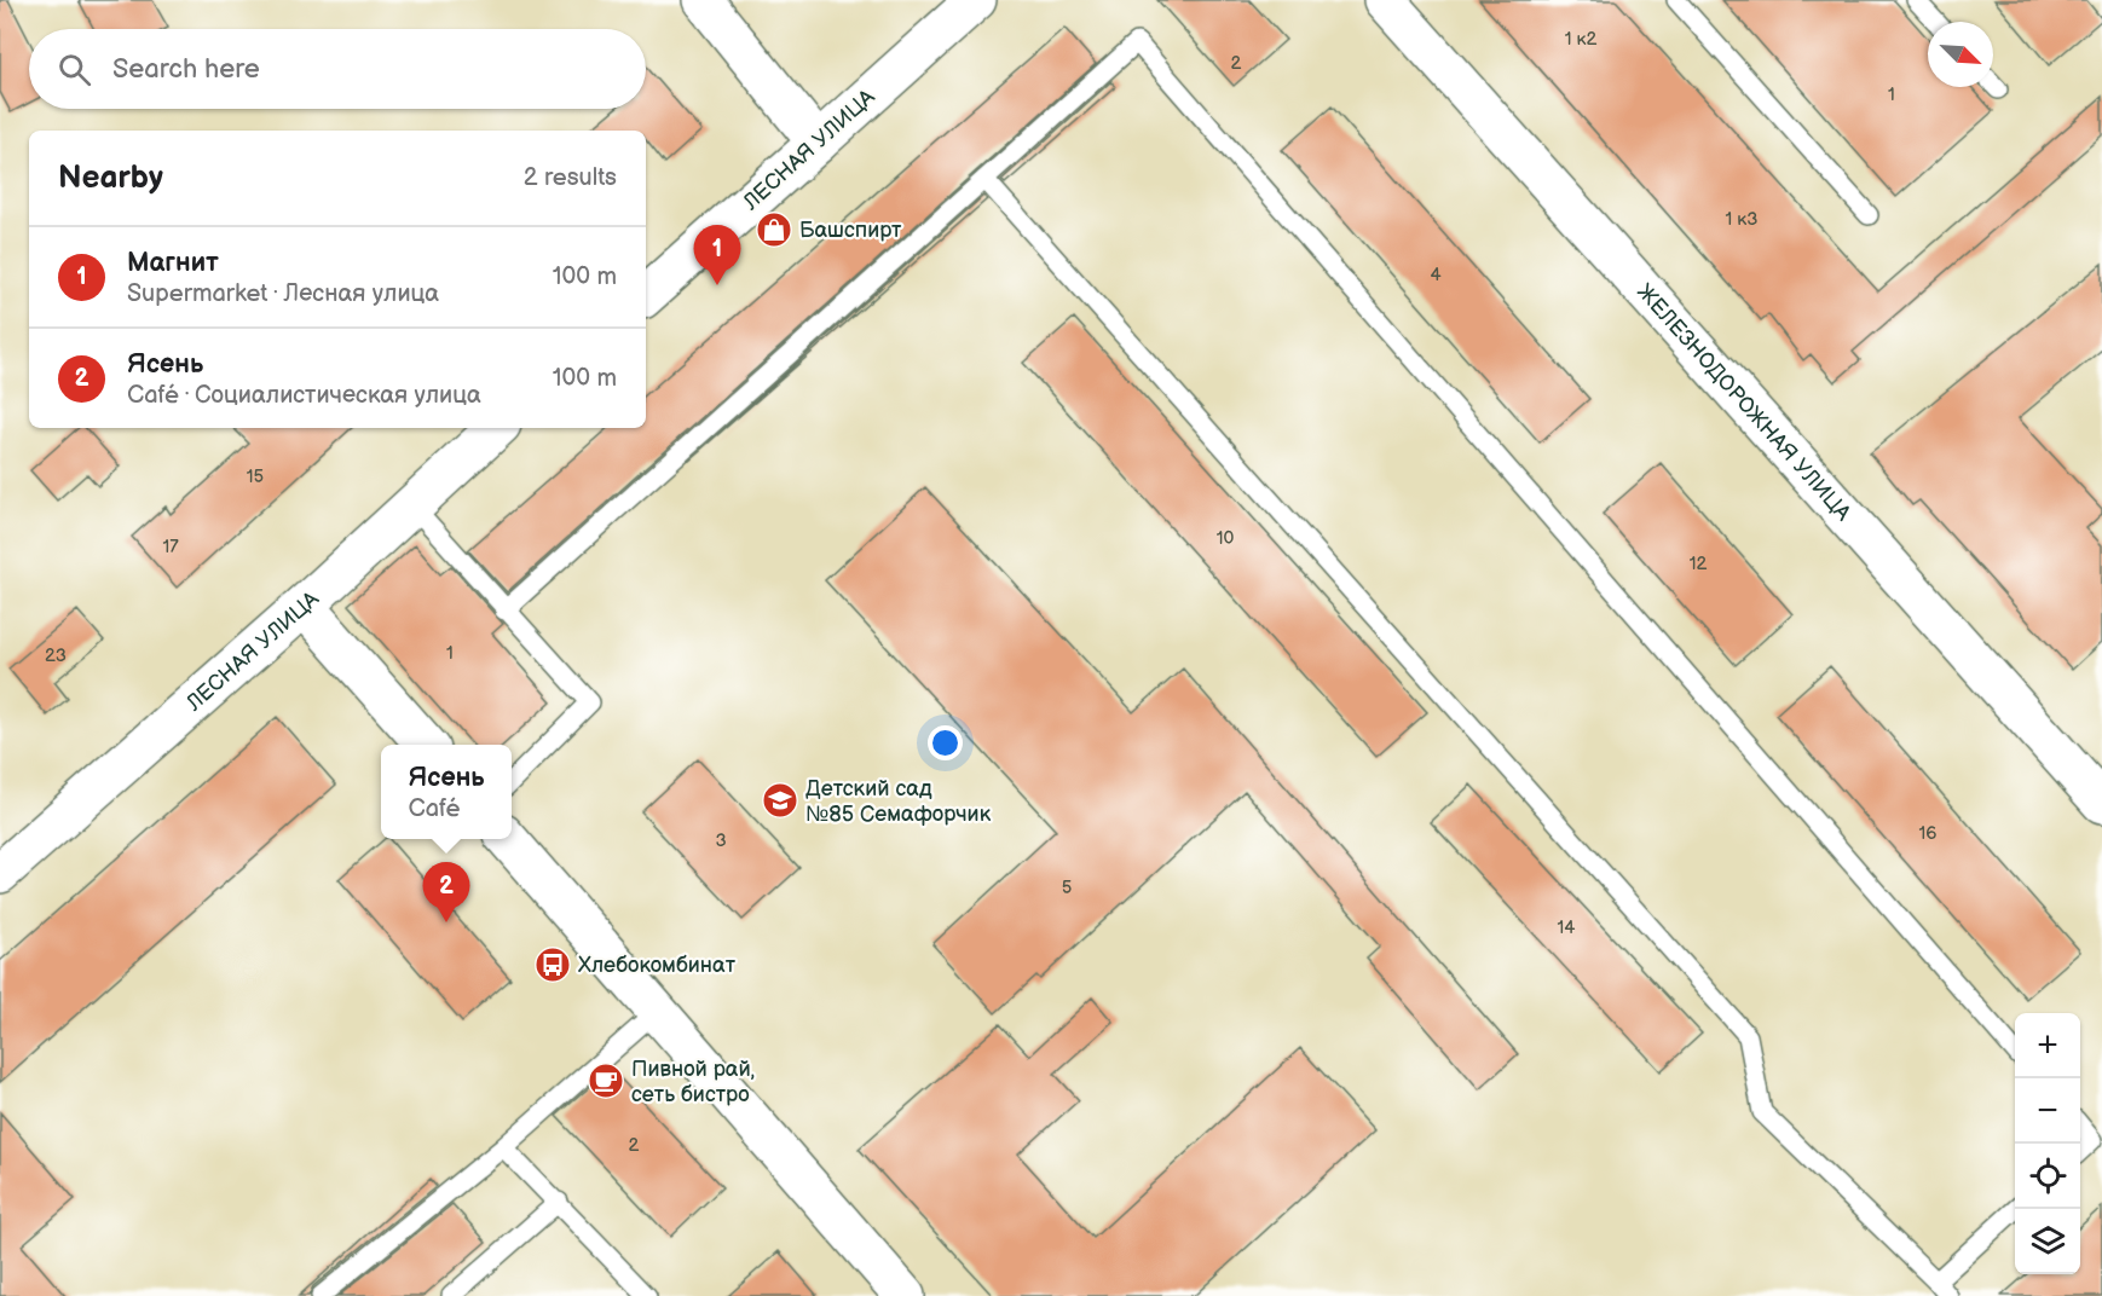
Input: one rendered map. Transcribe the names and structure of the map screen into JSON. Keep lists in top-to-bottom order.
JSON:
{
  "streets": {
    "main road": ["ЛЕСНАЯ УЛИЦА", "ЖЕЛЕЗНОДОРОЖНАЯ УЛИЦА"]
  },
  "places": {
    "shop": ["Башспирт"],
    "school or university": ["Детский сад №85 Семафорчик"],
    "bus stop": ["Хлебокомбинат"],
    "cafe": ["Пивной рай, сеть бистро"]
  },
  "house_numbers": [
    "1 к2",
    "2",
    "1",
    "1 к3",
    "4",
    "15",
    "10",
    "17",
    "12",
    "1",
    "23",
    "16",
    "3",
    "5",
    "14",
    "2"
  ],
  "north": "bottom right",
  "page": {
    "search": "Search here",
    "heading": ["Nearby", "2 results"],
    "pins": ["1", "2"],
    "list": [
      {
        "mark": "1",
        "name": "Магнит",
        "note": "Supermarket · Лесная улица",
        "value": "100 m"
      },
      {
        "mark": "2",
        "name": "Ясень",
        "note": "Café · Социалистическая улица",
        "value": "100 m"
      }
    ],
    "popup": ["Ясень", "Café"],
    "map_buttons": ["+", "−"]
  }
}
